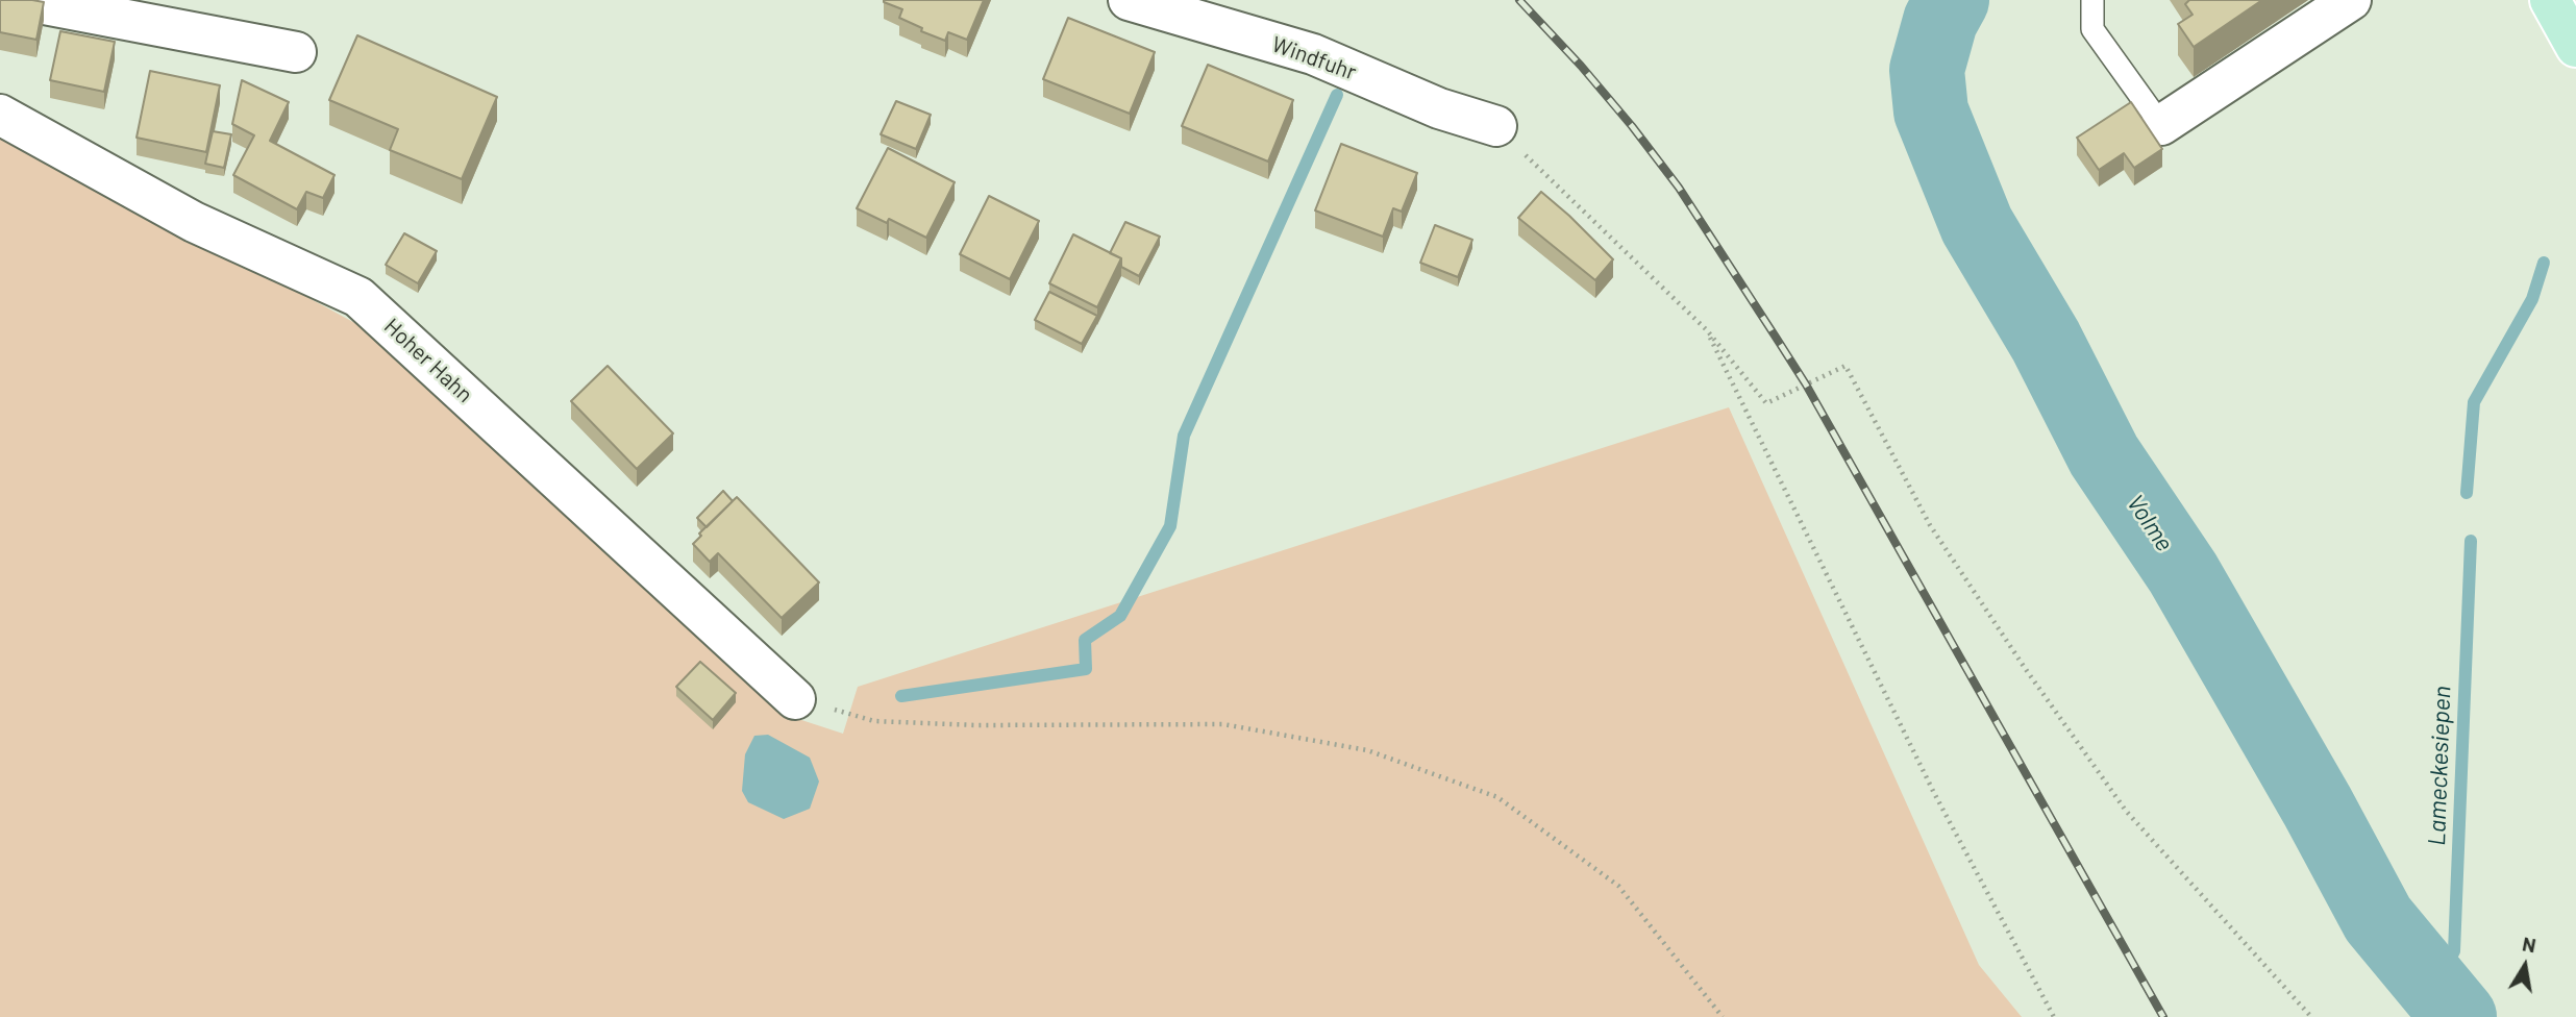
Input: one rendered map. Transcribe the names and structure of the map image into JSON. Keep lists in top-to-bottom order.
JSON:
{
  "streets": {
    "street": ["Windfuhr", "Hoher Hahn"]
  },
  "water": ["Volme", "Lameckesiepen"],
  "north": "top"
}
